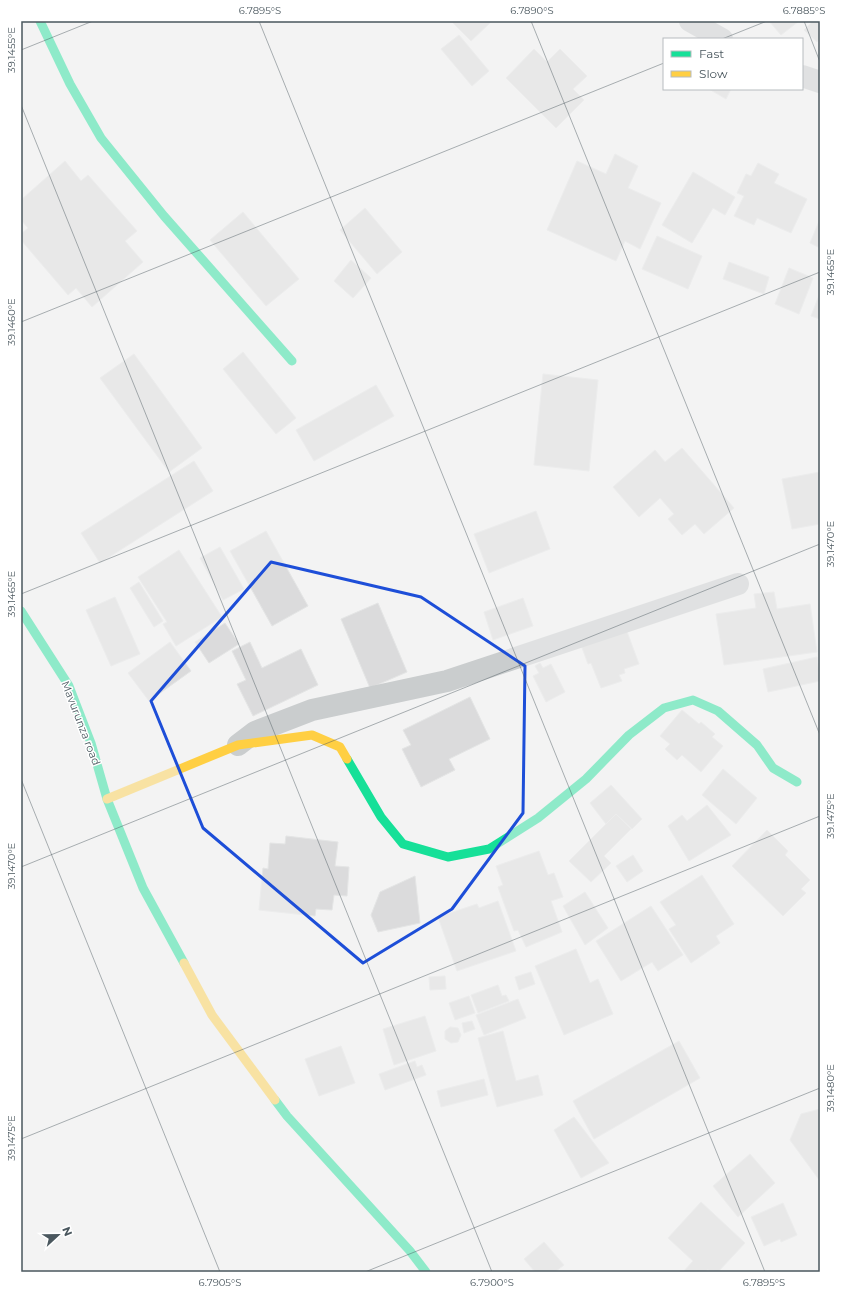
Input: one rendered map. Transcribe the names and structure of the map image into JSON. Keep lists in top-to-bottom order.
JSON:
{
  "streets": {
    "street": ["Mavurunza road"]
  },
  "legend": ["Fast", "Slow"],
  "north": "right",
  "coordinates": [
    "6.7895°S",
    "6.7890°S",
    "6.7885°S",
    "39.1455°E",
    "39.1465°E",
    "39.1460°E",
    "39.1470°E",
    "39.1475°E",
    "39.1480°E",
    "6.7905°S",
    "6.7900°S"
  ]
}
